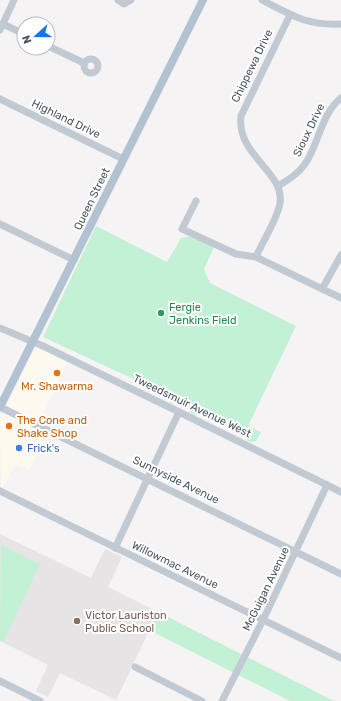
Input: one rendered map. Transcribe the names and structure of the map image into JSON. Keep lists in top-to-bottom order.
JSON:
{
  "streets": {
    "main road": ["Queen Street"],
    "street": [
      "Chippewa Drive",
      "Highland Drive",
      "Sioux Drive",
      "Tweedsmuir Avenue West",
      "Sunnyside Avenue",
      "Willowmac Avenue",
      "McGuigan Avenue"
    ]
  },
  "crossings": [
    ["Chippewa Drive", "Sioux Drive"],
    ["Highland Drive", "Queen Street"],
    ["Queen Street", "Tweedsmuir Avenue West"],
    ["Queen Street", "Sunnyside Avenue"],
    ["Tweedsmuir Avenue West", "McGuigan Avenue"],
    ["Sunnyside Avenue", "McGuigan Avenue"],
    ["Willowmac Avenue", "McGuigan Avenue"]
  ],
  "places": [
    "Fergie Jenkins Field",
    "Mr. Shawarma",
    "The Cone and Shake Shop",
    "Frick's",
    "Victor Lauriston Public School"
  ],
  "north": "left"
}
